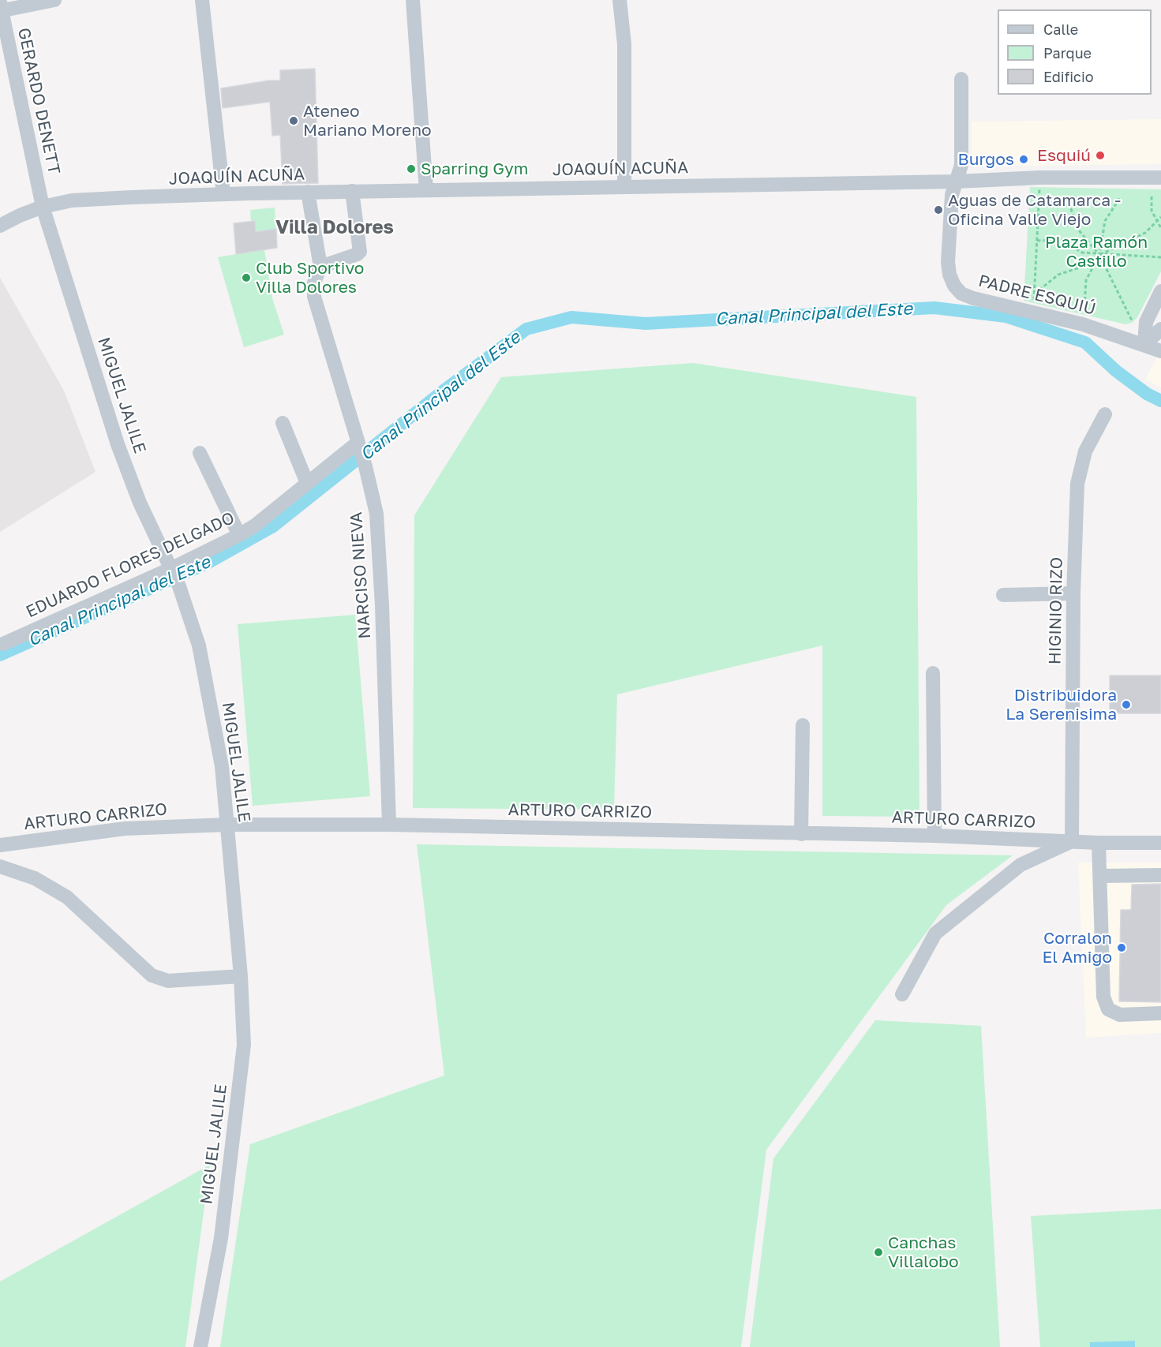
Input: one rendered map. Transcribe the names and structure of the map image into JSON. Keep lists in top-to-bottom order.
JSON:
{
  "streets": {
    "street": [
      "GERARDO DENETT",
      "JOAQUÍN ACUÑA",
      "PADRE ESQUIÚ",
      "MIGUEL JALILE",
      "EDUARDO FLORES DELGADO",
      "NARCISO NIEVA",
      "HIGINIO RIZO",
      "ARTURO CARRIZO"
    ]
  },
  "crossings": [
    ["GERARDO DENETT", "JOAQUÍN ACUÑA"],
    ["GERARDO DENETT", "MIGUEL JALILE"],
    ["JOAQUÍN ACUÑA", "PADRE ESQUIÚ"],
    ["JOAQUÍN ACUÑA", "MIGUEL JALILE"],
    ["JOAQUÍN ACUÑA", "NARCISO NIEVA"],
    ["MIGUEL JALILE", "EDUARDO FLORES DELGADO"],
    ["MIGUEL JALILE", "ARTURO CARRIZO"],
    ["EDUARDO FLORES DELGADO", "NARCISO NIEVA"],
    ["NARCISO NIEVA", "ARTURO CARRIZO"],
    ["HIGINIO RIZO", "ARTURO CARRIZO"]
  ],
  "districts": ["Villa Dolores"],
  "water": ["Canal Principal del Este"],
  "parks": ["Plaza Ramón Castillo"],
  "places": [
    "Ateneo Mariano Moreno",
    "Esquiú",
    "Burgos",
    "Sparring Gym",
    "Aguas de Catamarca - Oficina Valle Viejo",
    "Club Sportivo Villa Dolores",
    "Distribuidora La Serenisima",
    "Corralon El Amigo",
    "Canchas Villalobo"
  ],
  "legend": ["Calle", "Parque", "Edificio"]
}
